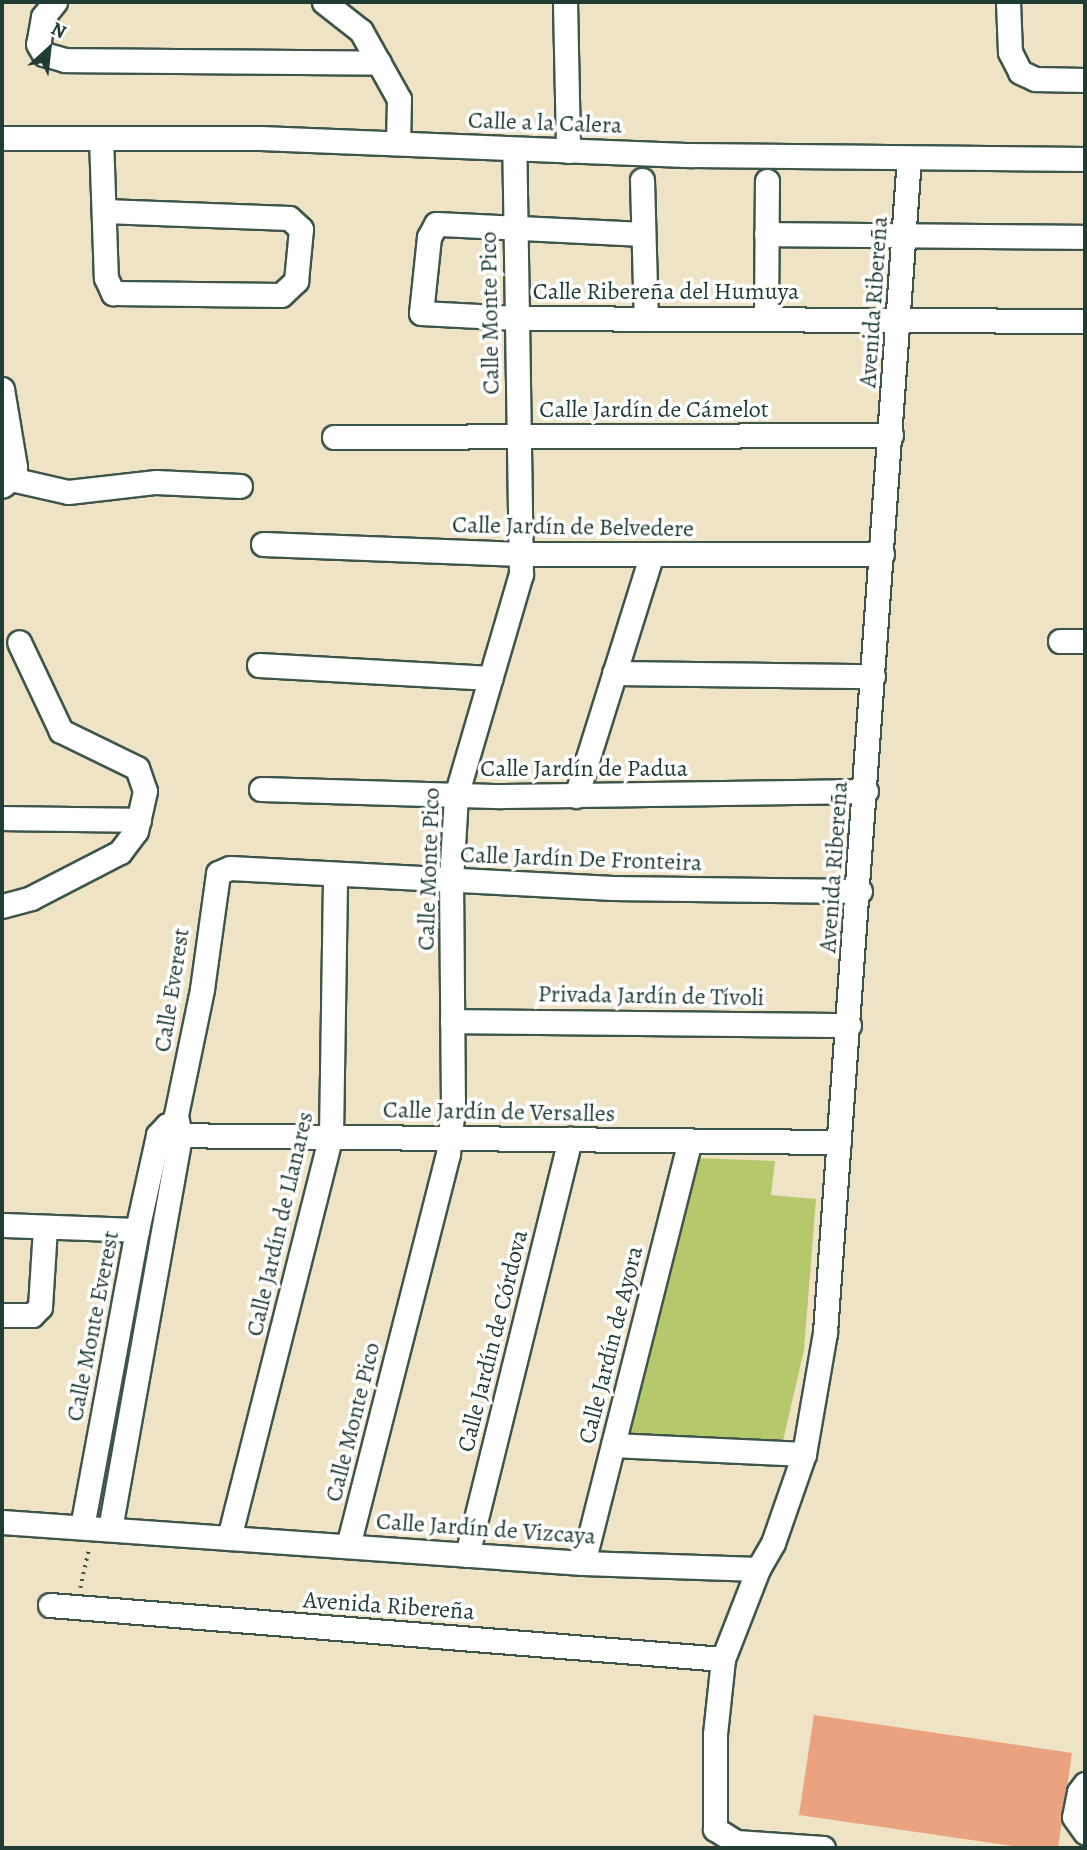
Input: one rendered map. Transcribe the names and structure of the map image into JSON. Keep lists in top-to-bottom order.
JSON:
{
  "streets": {
    "street": [
      "Calle a la Calera",
      "Calle Ribereña del Humuya",
      "Avenida Ribereña",
      "Calle Monte Pico",
      "Calle Jardín de Cámelot",
      "Calle Jardín de Belvedere",
      "Calle Jardín de Padua",
      "Calle Jardín De Fronteira",
      "Calle Everest",
      "Privada Jardín de Tívoli",
      "Calle Jardín de Versalles",
      "Calle Jardín de Llanares",
      "Calle Monte Everest",
      "Calle Jardín de Córdova",
      "Calle Jardín de Ayora",
      "Calle Jardín de Vizcaya"
    ]
  },
  "crossings": [
    ["Calle a la Calera", "Avenida Ribereña"],
    ["Calle a la Calera", "Calle Monte Pico"],
    ["Calle Ribereña del Humuya", "Avenida Ribereña"],
    ["Calle Ribereña del Humuya", "Calle Monte Pico"],
    ["Avenida Ribereña", "Calle Jardín de Cámelot"],
    ["Avenida Ribereña", "Calle Jardín de Belvedere"],
    ["Avenida Ribereña", "Calle Jardín de Padua"],
    ["Avenida Ribereña", "Calle Jardín De Fronteira"],
    ["Avenida Ribereña", "Privada Jardín de Tívoli"],
    ["Avenida Ribereña", "Calle Jardín de Versalles"],
    ["Avenida Ribereña", "Calle Jardín de Vizcaya"],
    ["Calle Monte Pico", "Calle Jardín de Cámelot"],
    ["Calle Monte Pico", "Calle Jardín de Belvedere"],
    ["Calle Monte Pico", "Calle Jardín de Padua"],
    ["Calle Monte Pico", "Calle Jardín De Fronteira"],
    ["Calle Monte Pico", "Privada Jardín de Tívoli"],
    ["Calle Monte Pico", "Calle Jardín de Versalles"],
    ["Calle Monte Pico", "Calle Jardín de Vizcaya"],
    ["Calle Jardín De Fronteira", "Calle Everest"],
    ["Calle Jardín De Fronteira", "Calle Jardín de Llanares"],
    ["Calle Everest", "Calle Jardín de Versalles"],
    ["Calle Everest", "Calle Monte Everest"],
    ["Calle Jardín de Versalles", "Calle Jardín de Llanares"],
    ["Calle Jardín de Versalles", "Calle Monte Everest"],
    ["Calle Jardín de Versalles", "Calle Jardín de Córdova"],
    ["Calle Jardín de Versalles", "Calle Jardín de Ayora"],
    ["Calle Jardín de Llanares", "Calle Jardín de Vizcaya"],
    ["Calle Monte Everest", "Calle Jardín de Vizcaya"],
    ["Calle Jardín de Córdova", "Calle Jardín de Vizcaya"],
    ["Calle Jardín de Ayora", "Calle Jardín de Vizcaya"]
  ],
  "north": "top right"
}
